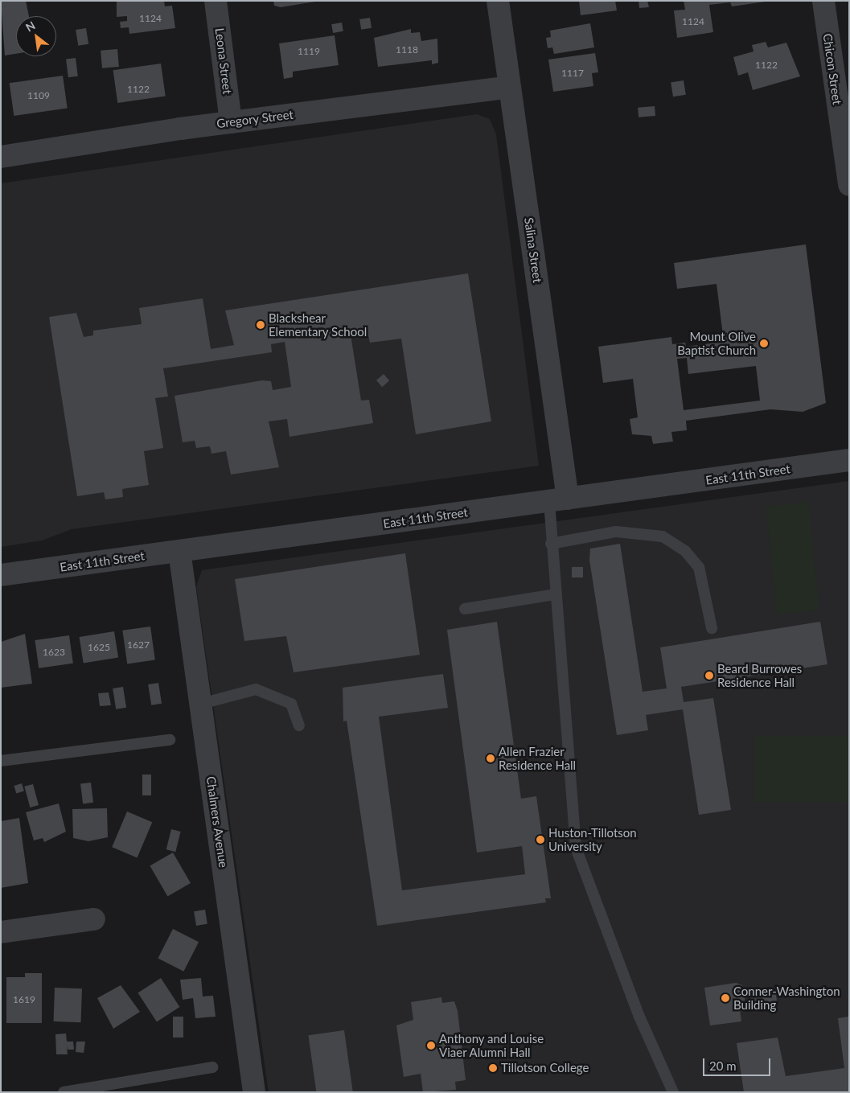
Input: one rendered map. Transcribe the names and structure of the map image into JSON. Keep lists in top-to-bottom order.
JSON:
{
  "streets": {
    "street": [
      "Leona Street",
      "Chicon Street",
      "Gregory Street",
      "Salina Street",
      "East 11th Street",
      "Chalmers Avenue"
    ]
  },
  "crossings": [
    ["Leona Street", "Gregory Street"],
    ["Gregory Street", "Salina Street"],
    ["Salina Street", "East 11th Street"],
    ["East 11th Street", "Chalmers Avenue"]
  ],
  "places": [
    "Blackshear Elementary School",
    "Mount Olive Baptist Church",
    "Beard Burrowes Residence Hall",
    "Allen Frazier Residence Hall",
    "Huston-Tillotson University",
    "Conner-Washington Building",
    "Anthony and Louise Viaer Alumni Hall",
    "Tillotson College"
  ],
  "house_numbers": [
    "1124",
    "1124",
    "1118",
    "1119",
    "1122",
    "1117",
    "1122",
    "1109",
    "1627",
    "1625",
    "1623",
    "1619"
  ],
  "scale_bar": "20 m",
  "north": "top left"
}
